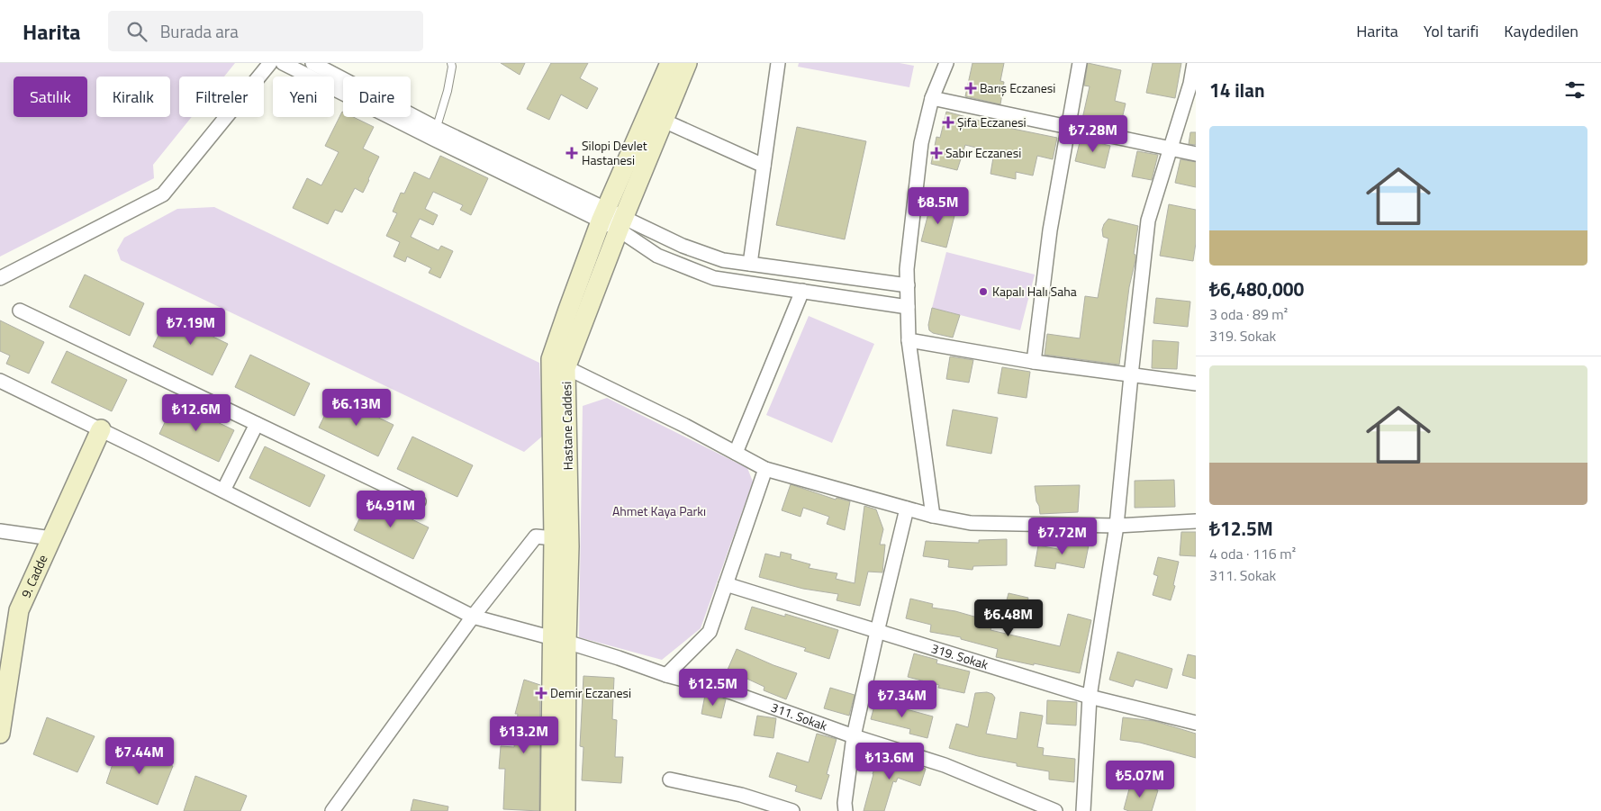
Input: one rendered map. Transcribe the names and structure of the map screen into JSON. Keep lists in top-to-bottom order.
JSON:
{
  "streets": {
    "main road": ["Hastane Caddesi", "9. Cadde"],
    "street": ["319. Sokak", "311. Sokak"]
  },
  "crossings": [
    ["Hastane Caddesi", "311. Sokak"],
    ["9. Cadde", "311. Sokak"]
  ],
  "parks": ["Ahmet Kaya Parkı"],
  "places": {
    "health": [
      "Barış Eczanesi",
      "Şifa Eczanesi",
      "Silopi Devlet Hastanesi",
      "Sabır Eczanesi",
      "Demir Eczanesi"
    ],
    "other": ["Kapalı Halı Saha"]
  },
  "page": {
    "header": "Harita",
    "search": "Burada ara",
    "nav": ["Harita", "Yol tarifi", "Kaydedilen"],
    "heading": "14 ilan",
    "chip": [
      "Satılık",
      "Kiralık",
      "Filtreler",
      "Yeni",
      "Daire"
    ],
    "price": [
      "₺7.28M",
      "₺8.5M",
      "₺7.19M",
      "₺6.13M",
      "₺12.6M",
      "₺4.91M",
      "₺7.72M",
      "₺6.48M",
      "₺12.5M",
      "₺7.34M",
      "₺13.2M",
      "₺7.44M",
      "₺13.6M",
      "₺5.07M"
    ],
    "list": [
      {
        "name": "₺6,480,000",
        "note": "3 oda · 89 m² · 319. Sokak"
      },
      {
        "name": "₺12.5M",
        "note": "4 oda · 116 m² · 311. Sokak"
      }
    ]
  }
}
